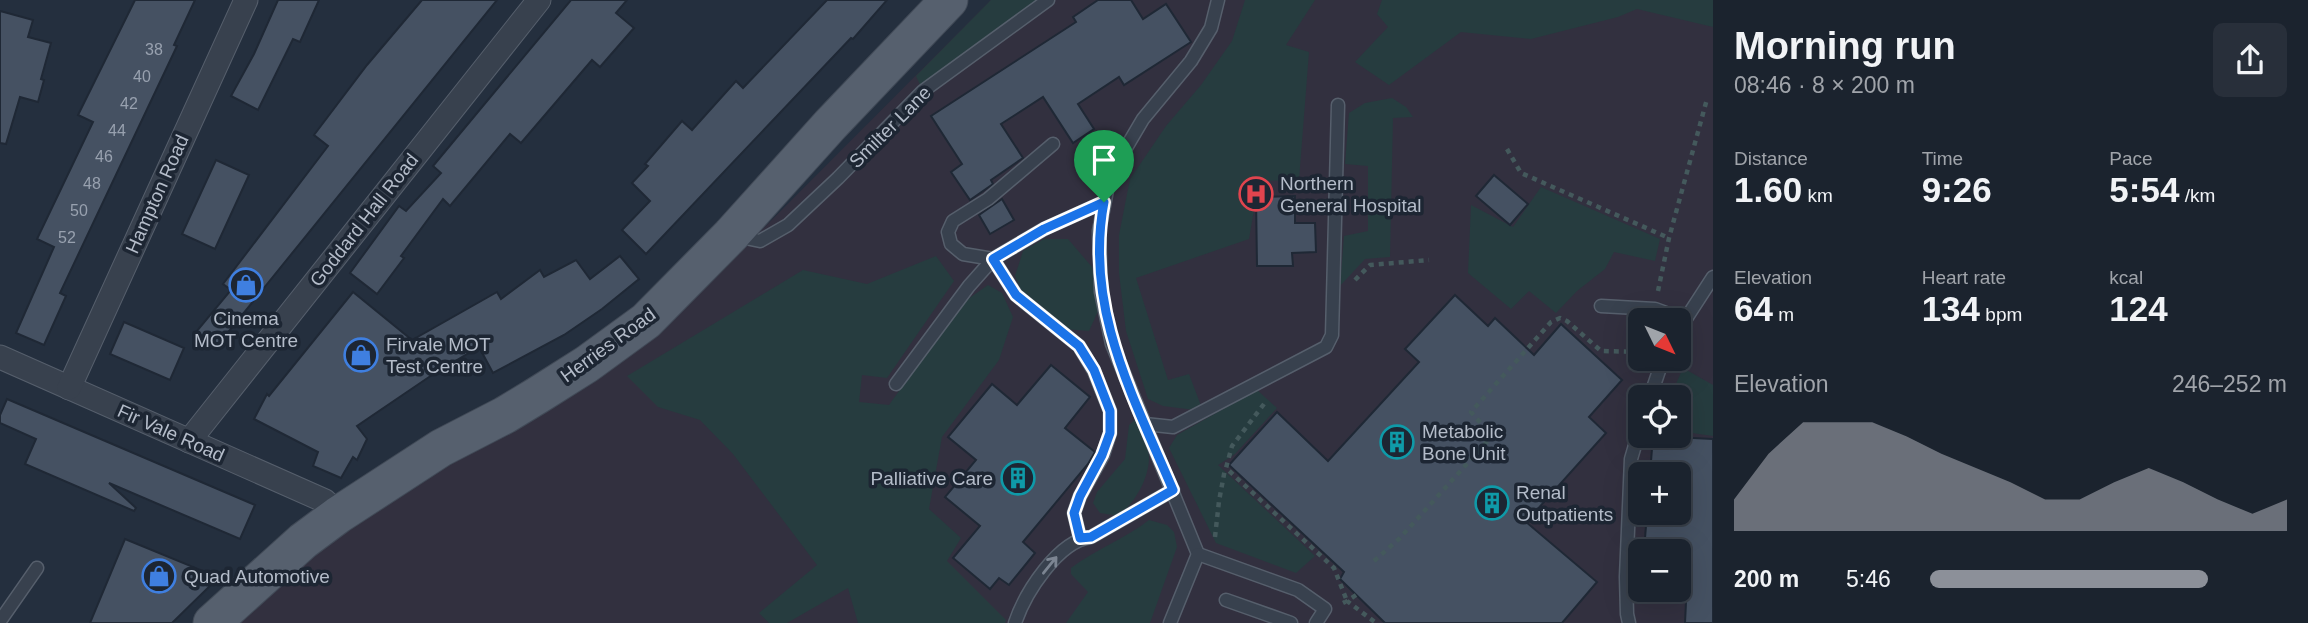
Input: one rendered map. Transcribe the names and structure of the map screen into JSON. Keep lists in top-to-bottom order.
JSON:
{
  "streets": {
    "main road": ["Herries Road"],
    "street": ["Hampton Road", "Goddard Hall Road", "Fir Vale Road"],
    "lane": ["Smilter Lane"]
  },
  "crossings": [
    ["Smilter Lane", "Herries Road"],
    ["Hampton Road", "Fir Vale Road"],
    ["Goddard Hall Road", "Fir Vale Road"],
    ["Herries Road", "Fir Vale Road"]
  ],
  "places": {
    "hospital": ["Northern General Hospital"],
    "shop": ["Cinema MOT Centre", "Firvale MOT Test Centre", "Quad Automotive"],
    "building": ["Metabolic Bone Unit", "Palliative Care", "Renal Outpatients"]
  },
  "house_numbers": [
    "38",
    "40",
    "42",
    "44",
    "46",
    "48",
    "50",
    "52"
  ],
  "north": "bottom right",
  "page": {
    "heading": ["Morning run", "08:46 · 8 × 200 m"],
    "stats": [
      ["Distance", "1.60 km"],
      ["Time", "9:26"],
      ["Pace", "5:54 /km"],
      ["Elevation", "64 m"],
      ["Heart rate", "134 bpm"],
      ["kcal", "124"]
    ],
    "map_buttons": ["+", "−"],
    "chart": ["Elevation", "246–252 m"],
    "list": [
      {
        "name": "200 m",
        "note": "5:46"
      }
    ]
  }
}
